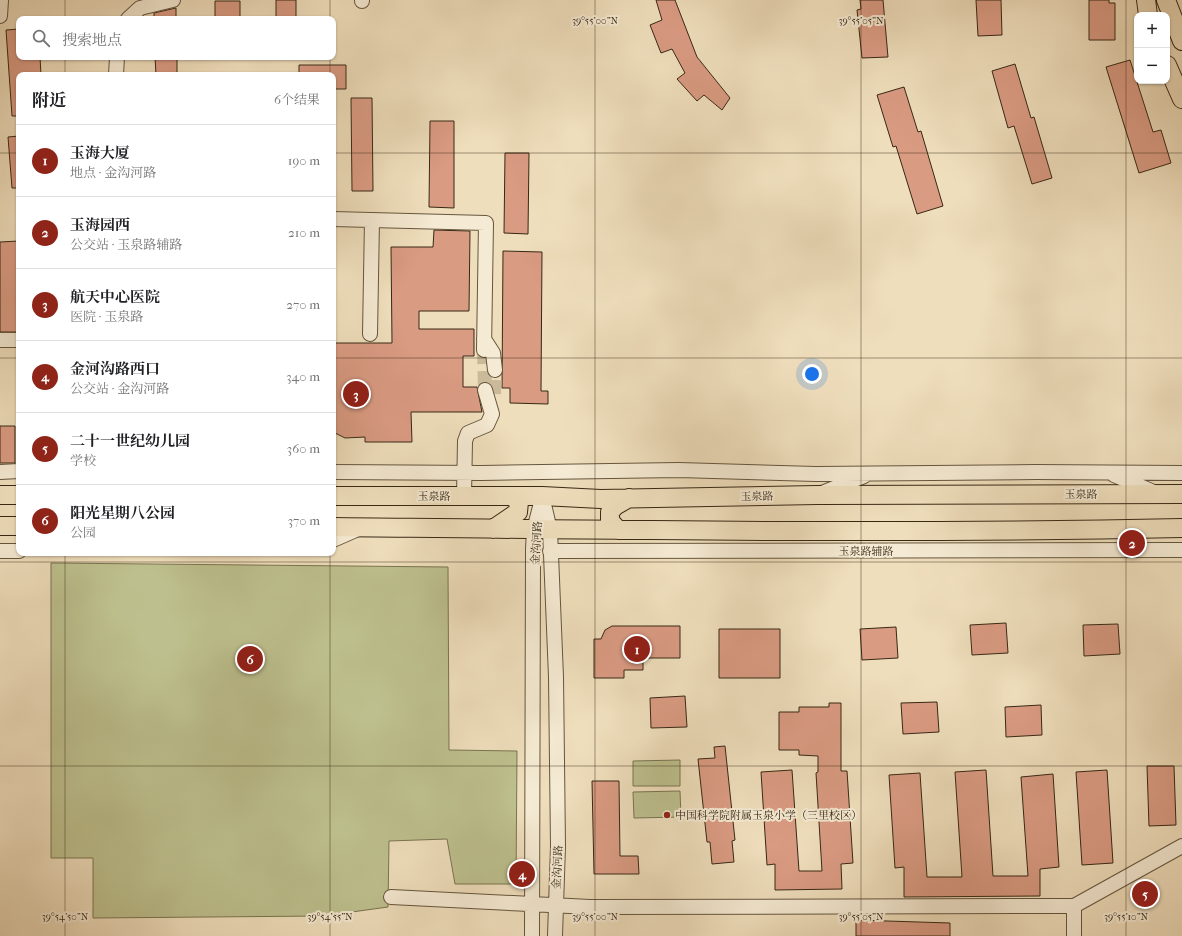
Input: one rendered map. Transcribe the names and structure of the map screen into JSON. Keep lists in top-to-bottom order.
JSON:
{
  "streets": {
    "main road": ["玉泉路"],
    "street": ["金沟河路", "玉泉路辅路"]
  },
  "crossings": [
    ["玉泉路", "金沟河路"],
    ["金沟河路", "玉泉路辅路"]
  ],
  "places": ["中国科学院附属玉泉小学（三里校区）"],
  "page": {
    "map_buttons": ["+", "−"],
    "search": "搜索地点",
    "heading": ["附近", "6个结果"],
    "list": [
      {
        "mark": "1",
        "name": "玉海大厦",
        "note": "地点 · 金沟河路",
        "value": "190 m"
      },
      {
        "mark": "2",
        "name": "玉海园西",
        "note": "公交站 · 玉泉路辅路",
        "value": "210 m"
      },
      {
        "mark": "3",
        "name": "航天中心医院",
        "note": "医院 · 玉泉路",
        "value": "270 m"
      },
      {
        "mark": "4",
        "name": "金河沟路西口",
        "note": "公交站 · 金沟河路",
        "value": "340 m"
      },
      {
        "mark": "5",
        "name": "二十一世纪幼儿园",
        "note": "学校",
        "value": "360 m"
      },
      {
        "mark": "6",
        "name": "阳光星期八公园",
        "note": "公园",
        "value": "370 m"
      }
    ],
    "pins": [
      "3",
      "2",
      "1",
      "6",
      "4",
      "5"
    ]
  },
  "coordinates": [
    "39°55'00\"N",
    "39°55'05\"N",
    "39°54'50\"N",
    "39°54'55\"N",
    "39°55'10\"N"
  ]
}
